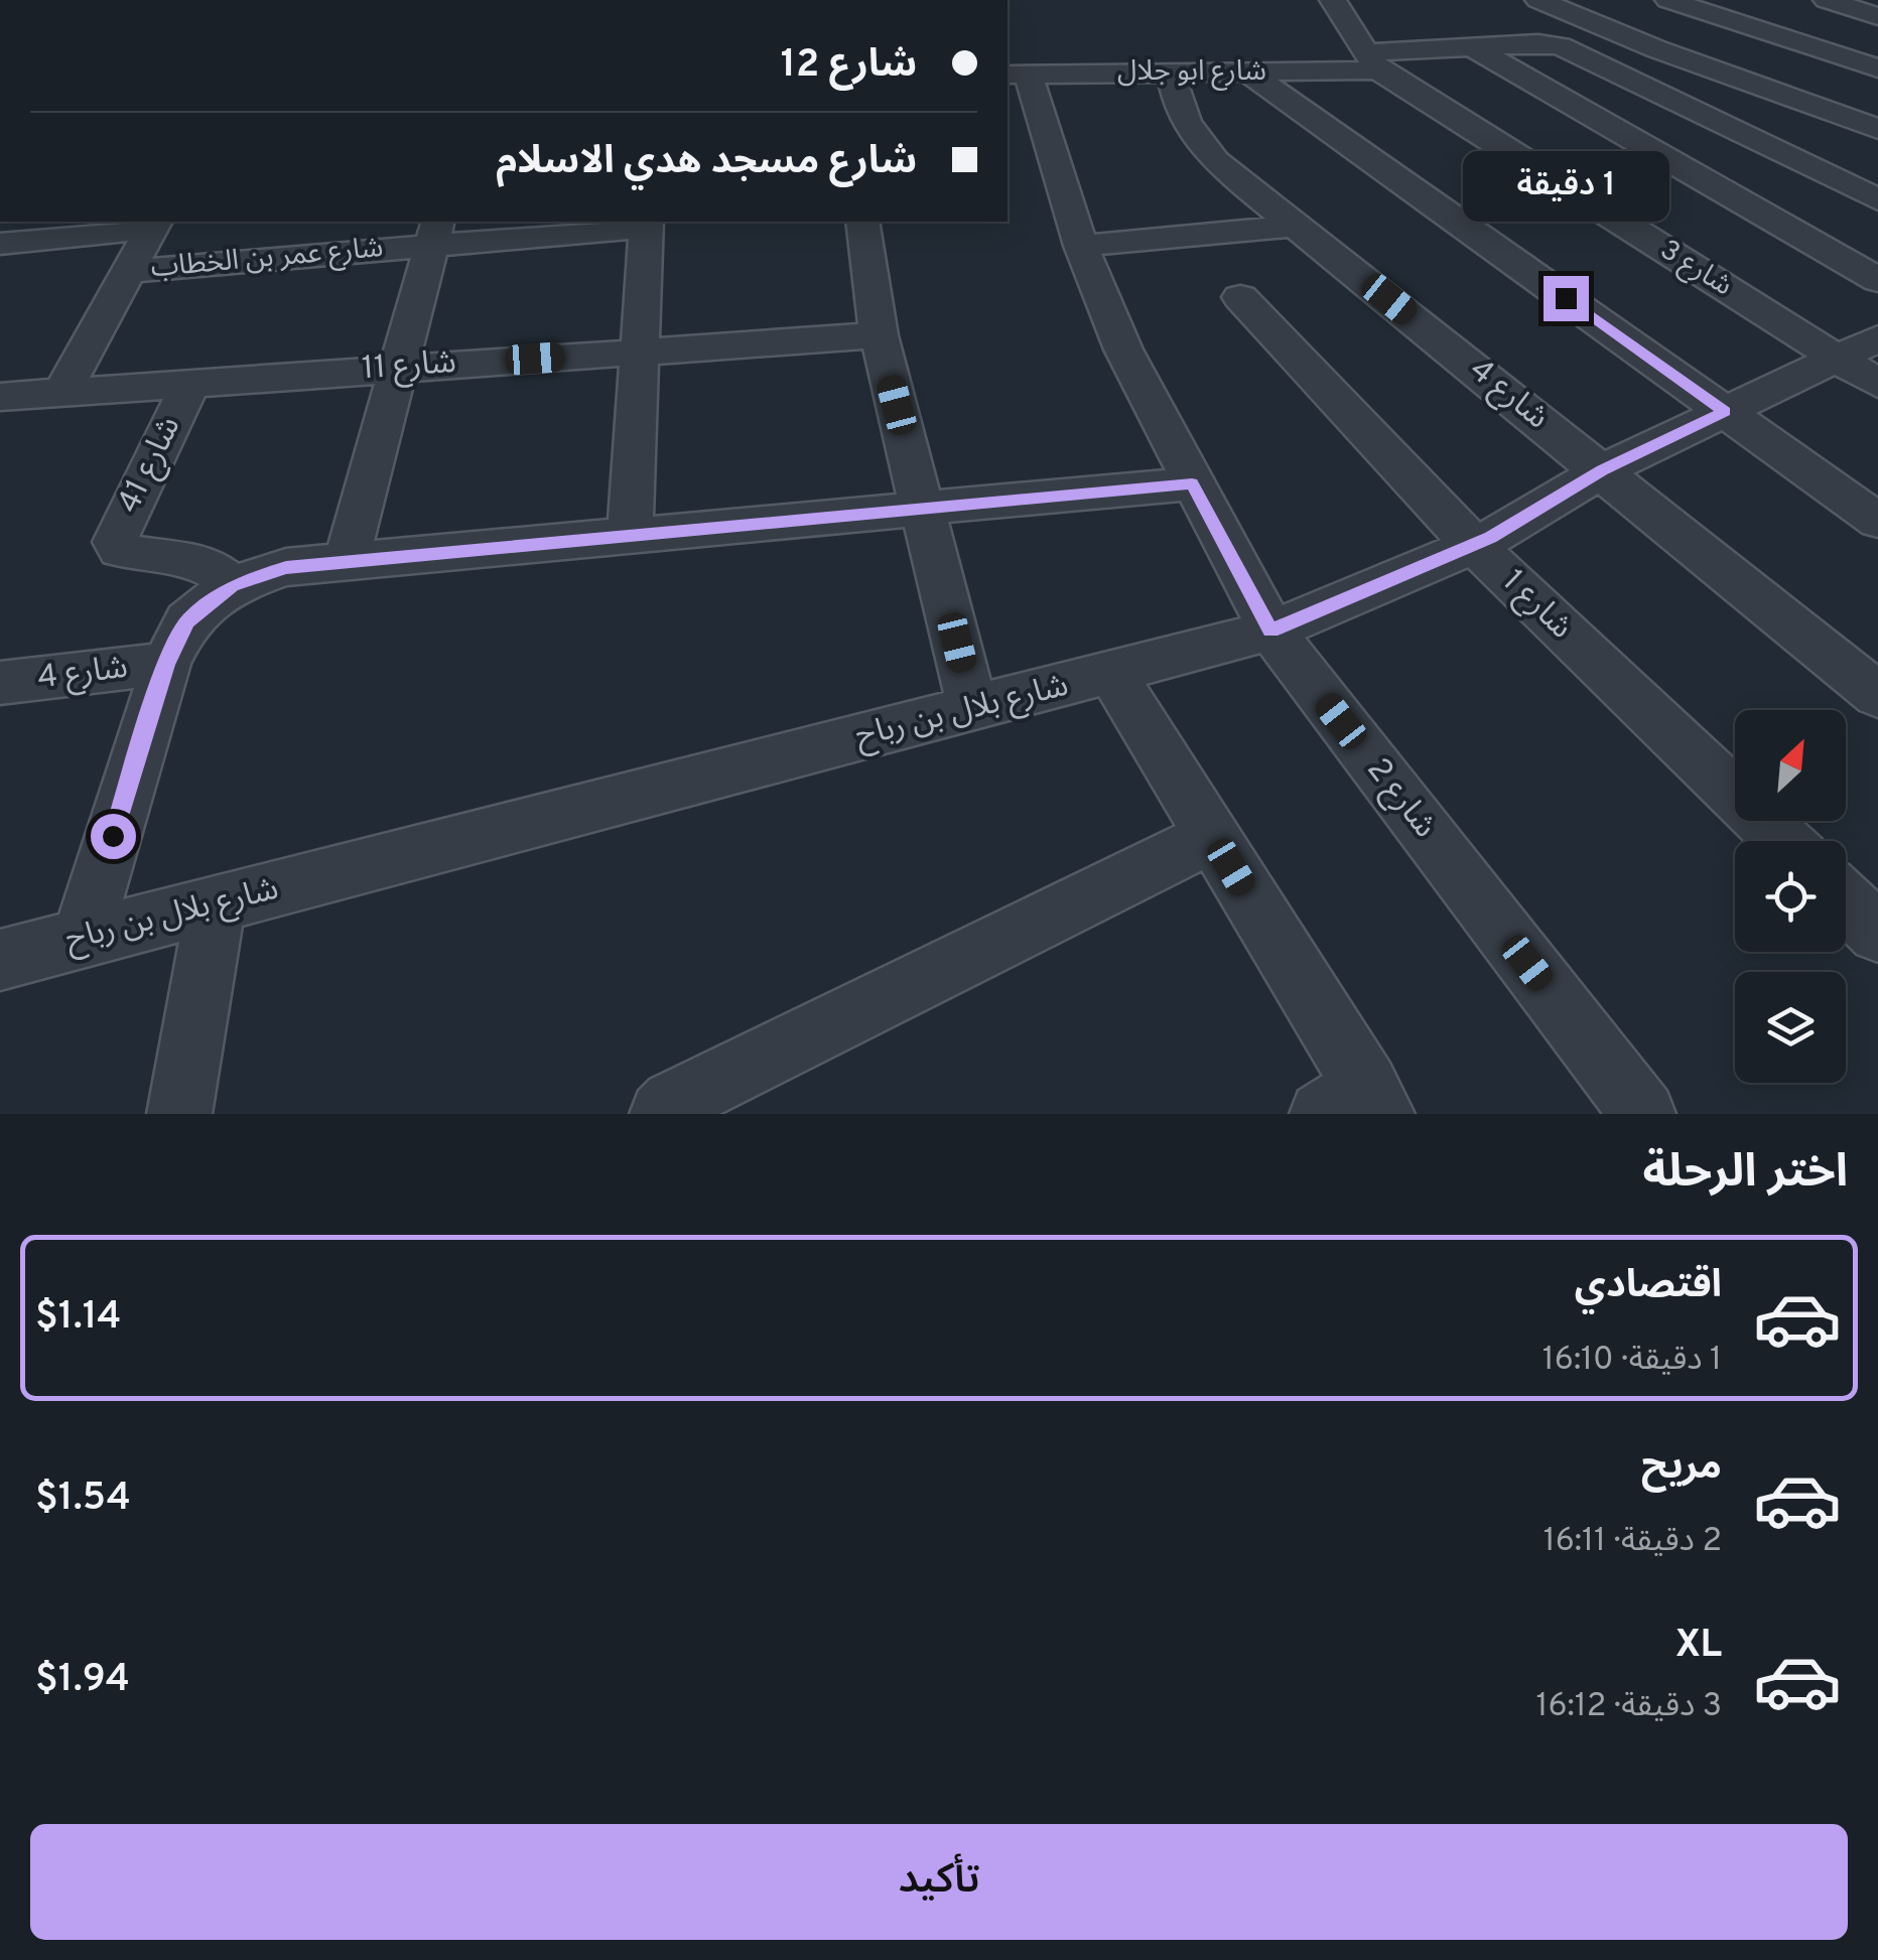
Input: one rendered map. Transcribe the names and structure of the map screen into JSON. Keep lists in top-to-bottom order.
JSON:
{
  "streets": {
    "street": [
      "شارع ابو جلال",
      "شارع عمر بن الخطاب",
      "شارع 3",
      "شارع 11",
      "شارع 4",
      "شارع 41",
      "شارع 1",
      "شارع بلال بن رباح",
      "شارع 2"
    ]
  },
  "crossings": [
    ["شارع ابو جلال", "شارع 3"],
    ["شارع ابو جلال", "شارع 4"],
    ["شارع ابو جلال", "شارع 2"],
    ["شارع 3", "شارع بلال بن رباح"],
    ["شارع 11", "شارع 41"],
    ["شارع 4", "شارع بلال بن رباح"],
    ["شارع 1", "شارع بلال بن رباح"],
    ["شارع بلال بن رباح", "شارع 2"]
  ],
  "north": "top right",
  "page": {
    "banner": ["شارع 12", "شارع مسجد هدي الاسلام"],
    "bubble": "1 دقيقة",
    "heading": "اختر الرحلة",
    "list": [
      {
        "name": "اقتصادي",
        "note": "1 دقيقة · 16:10",
        "value": "$1.14"
      },
      {
        "name": "مريح",
        "note": "2 دقيقة · 16:11",
        "value": "$1.54"
      },
      {
        "name": "XL",
        "note": "3 دقيقة · 16:12",
        "value": "$1.94"
      }
    ],
    "buttons": "تأكيد"
  }
}
